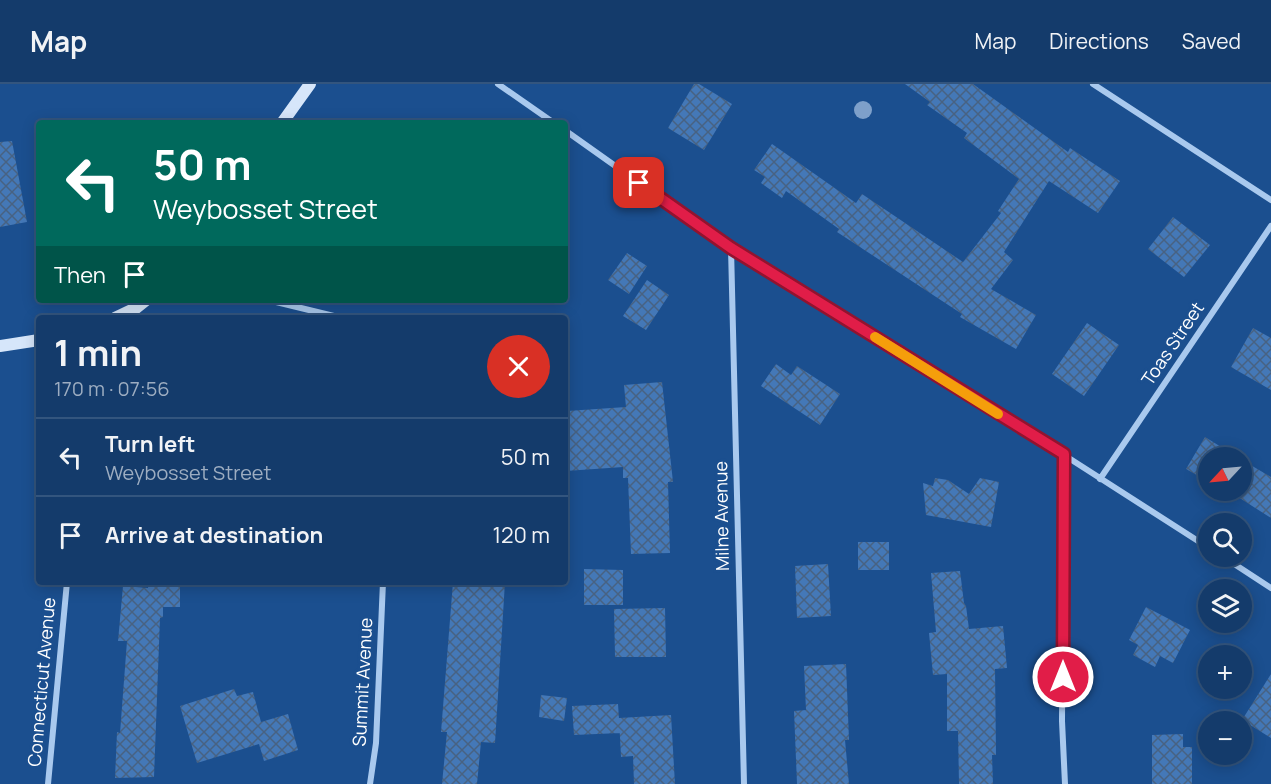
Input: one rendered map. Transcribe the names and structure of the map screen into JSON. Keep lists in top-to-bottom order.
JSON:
{
  "streets": {
    "street": [
      "Toas Street",
      "Milne Avenue",
      "Connecticut Avenue",
      "Summit Avenue"
    ]
  },
  "north": "bottom left",
  "page": {
    "header": "Map",
    "nav": ["Map", "Directions", "Saved"],
    "turn": ["50 m", "Weybosset Street"],
    "then": "Then",
    "heading": ["1 min", "170 m · 07:56"],
    "list": [
      {
        "name": "Turn left",
        "note": "Weybosset Street",
        "value": "50 m"
      },
      {
        "name": "Arrive at destination",
        "value": "120 m"
      }
    ],
    "map_buttons": ["+", "−"]
  }
}
